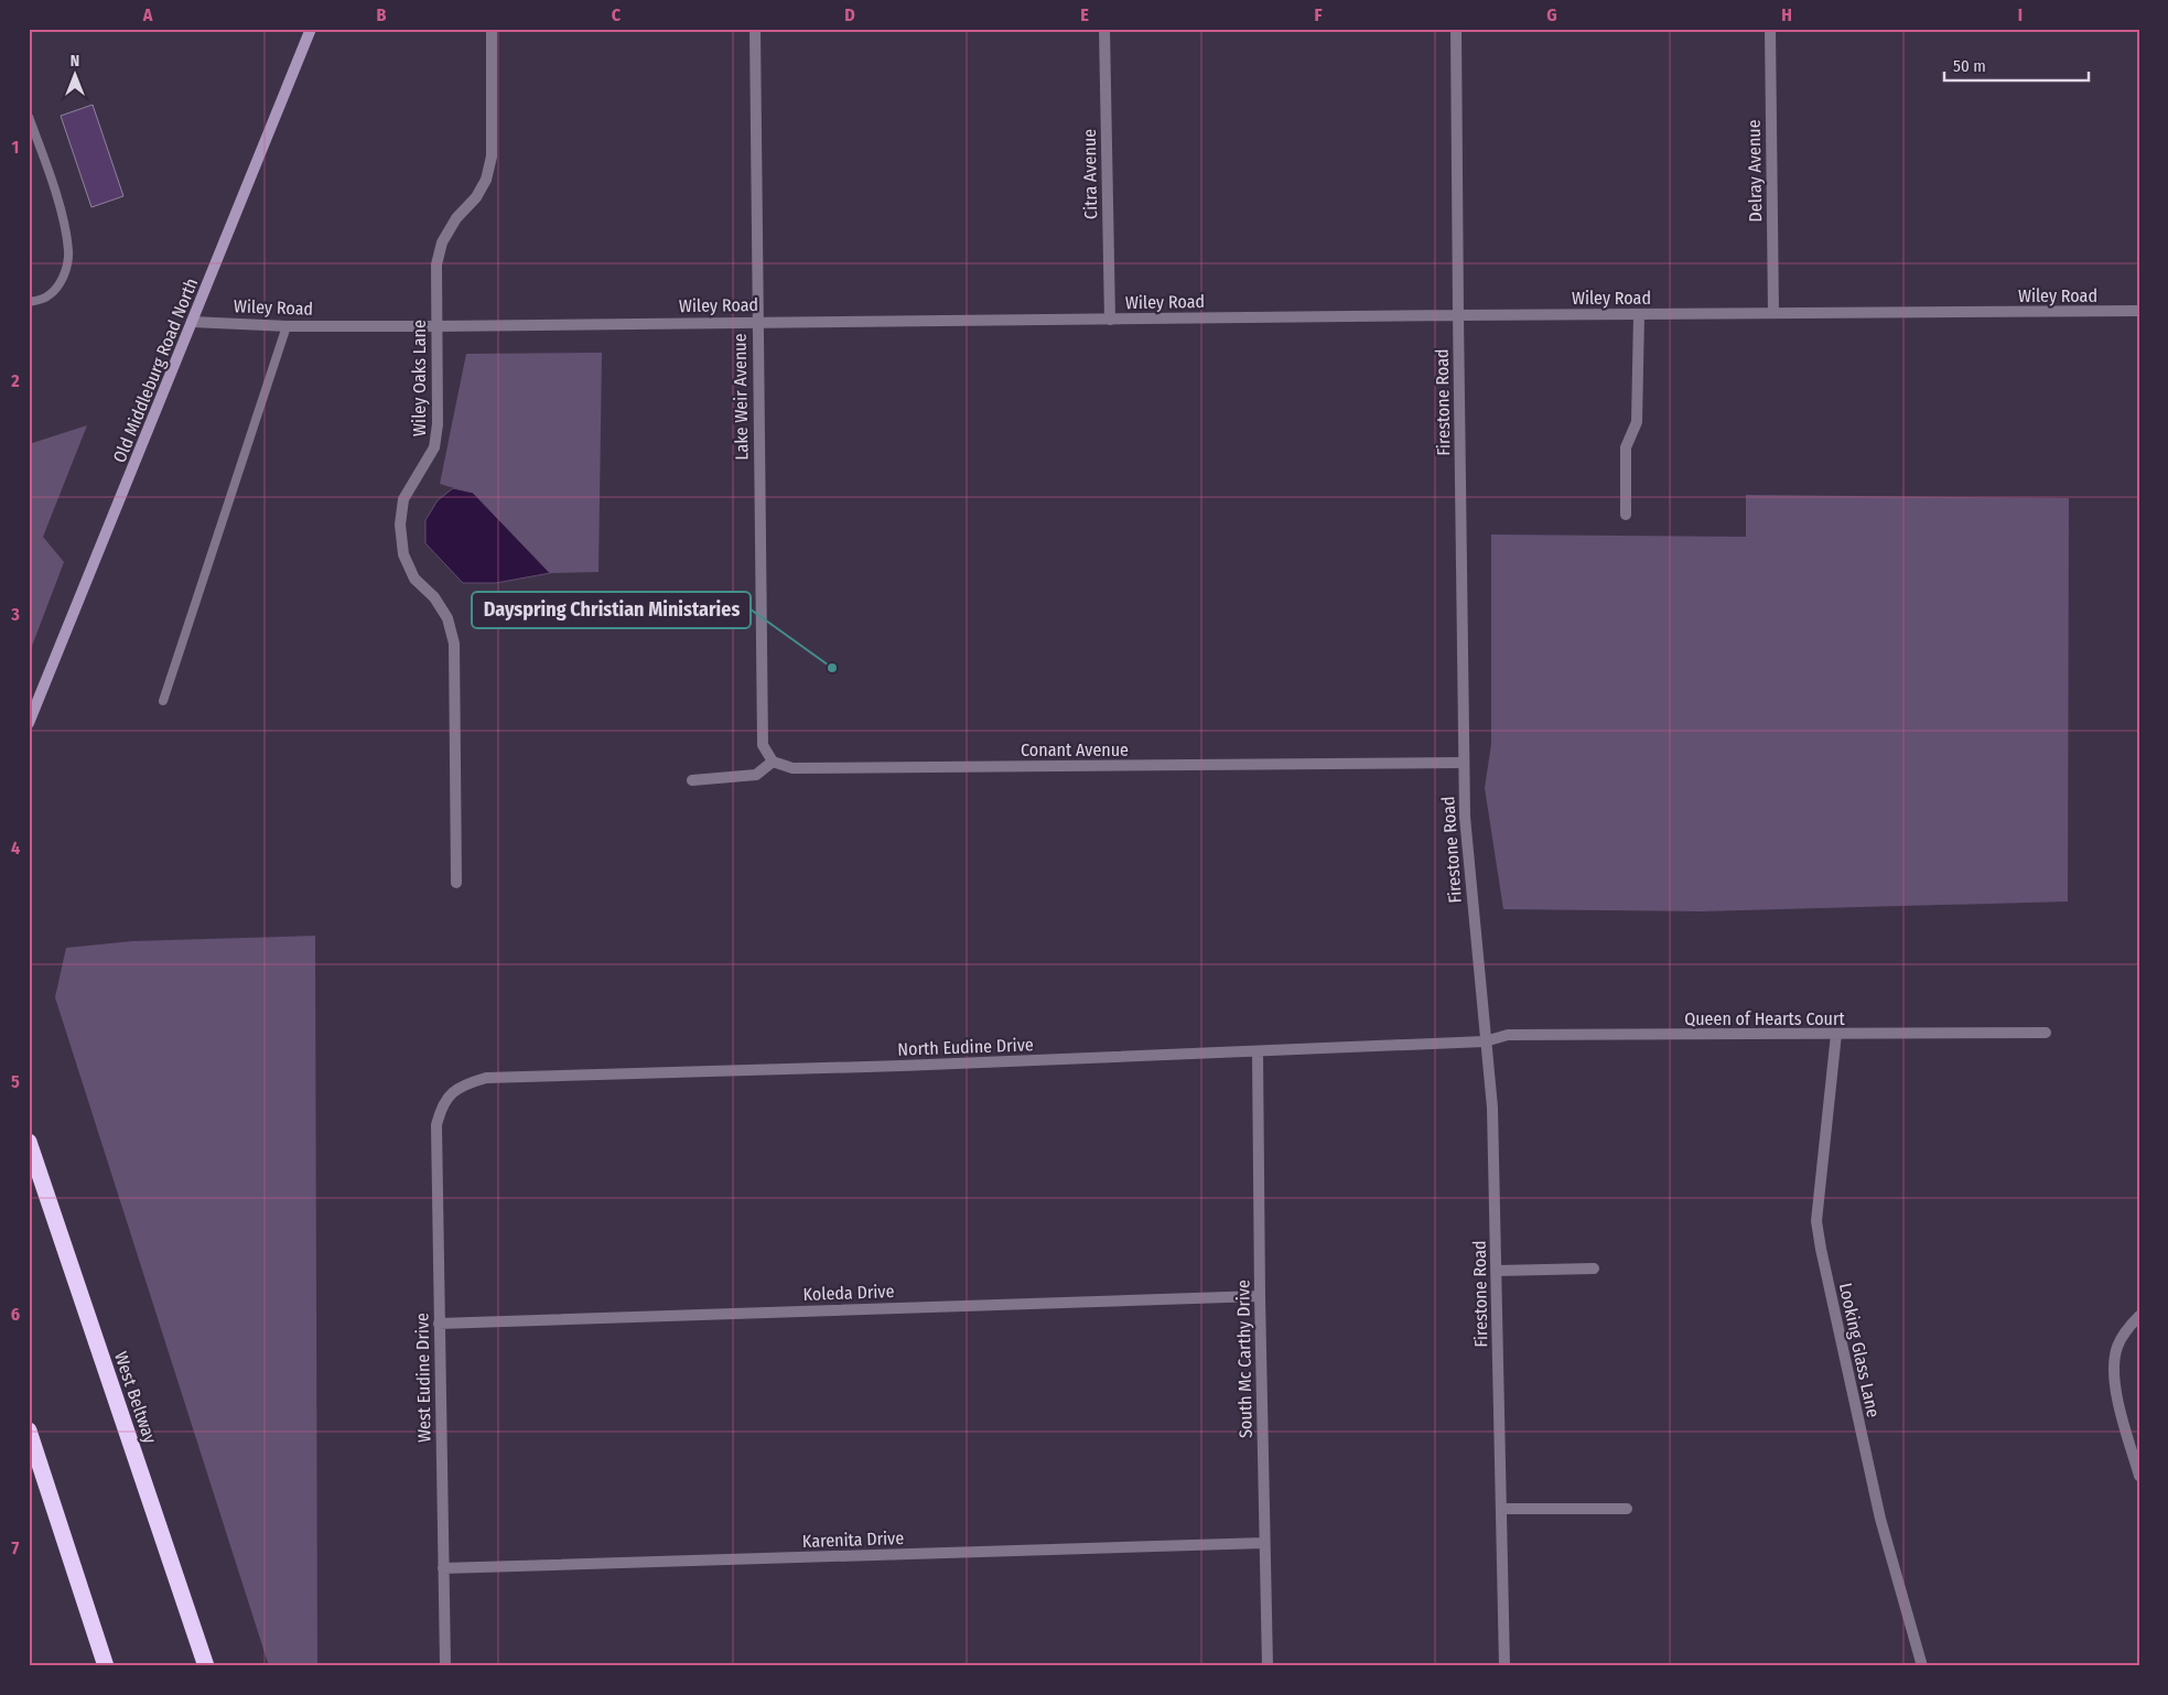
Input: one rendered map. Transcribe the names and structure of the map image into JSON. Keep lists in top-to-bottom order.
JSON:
{
  "streets": {
    "highway": ["West Beltway"],
    "main road": ["Old Middleburg Road North"],
    "street": [
      "Delray Avenue",
      "Citra Avenue",
      "Wiley Road",
      "Wiley Oaks Lane",
      "Lake Weir Avenue",
      "Firestone Road",
      "Conant Avenue",
      "Queen of Hearts Court",
      "North Eudine Drive",
      "Koleda Drive",
      "Looking Glass Lane",
      "South Mc Carthy Drive",
      "West Eudine Drive",
      "Karenita Drive"
    ]
  },
  "crossings": [
    ["Delray Avenue", "Wiley Road"],
    ["Citra Avenue", "Wiley Road"],
    ["Wiley Road", "Old Middleburg Road North"],
    ["Wiley Road", "Wiley Oaks Lane"],
    ["Wiley Road", "Lake Weir Avenue"],
    ["Wiley Road", "Firestone Road"],
    ["Lake Weir Avenue", "Conant Avenue"],
    ["Firestone Road", "Conant Avenue"],
    ["Firestone Road", "Queen of Hearts Court"],
    ["Firestone Road", "North Eudine Drive"],
    ["Queen of Hearts Court", "North Eudine Drive"],
    ["Queen of Hearts Court", "Looking Glass Lane"],
    ["North Eudine Drive", "South Mc Carthy Drive"],
    ["North Eudine Drive", "West Eudine Drive"],
    ["Koleda Drive", "South Mc Carthy Drive"],
    ["Koleda Drive", "West Eudine Drive"],
    ["South Mc Carthy Drive", "Karenita Drive"],
    ["West Eudine Drive", "Karenita Drive"]
  ],
  "places": ["Dayspring Christian Ministaries"],
  "scale_bar": "50 m",
  "north": "top",
  "grid": {
    "columns": [
      "A",
      "B",
      "C",
      "D",
      "E",
      "F",
      "G",
      "H",
      "I"
    ],
    "rows": [
      "1",
      "2",
      "3",
      "4",
      "5",
      "6",
      "7"
    ]
  }
}
